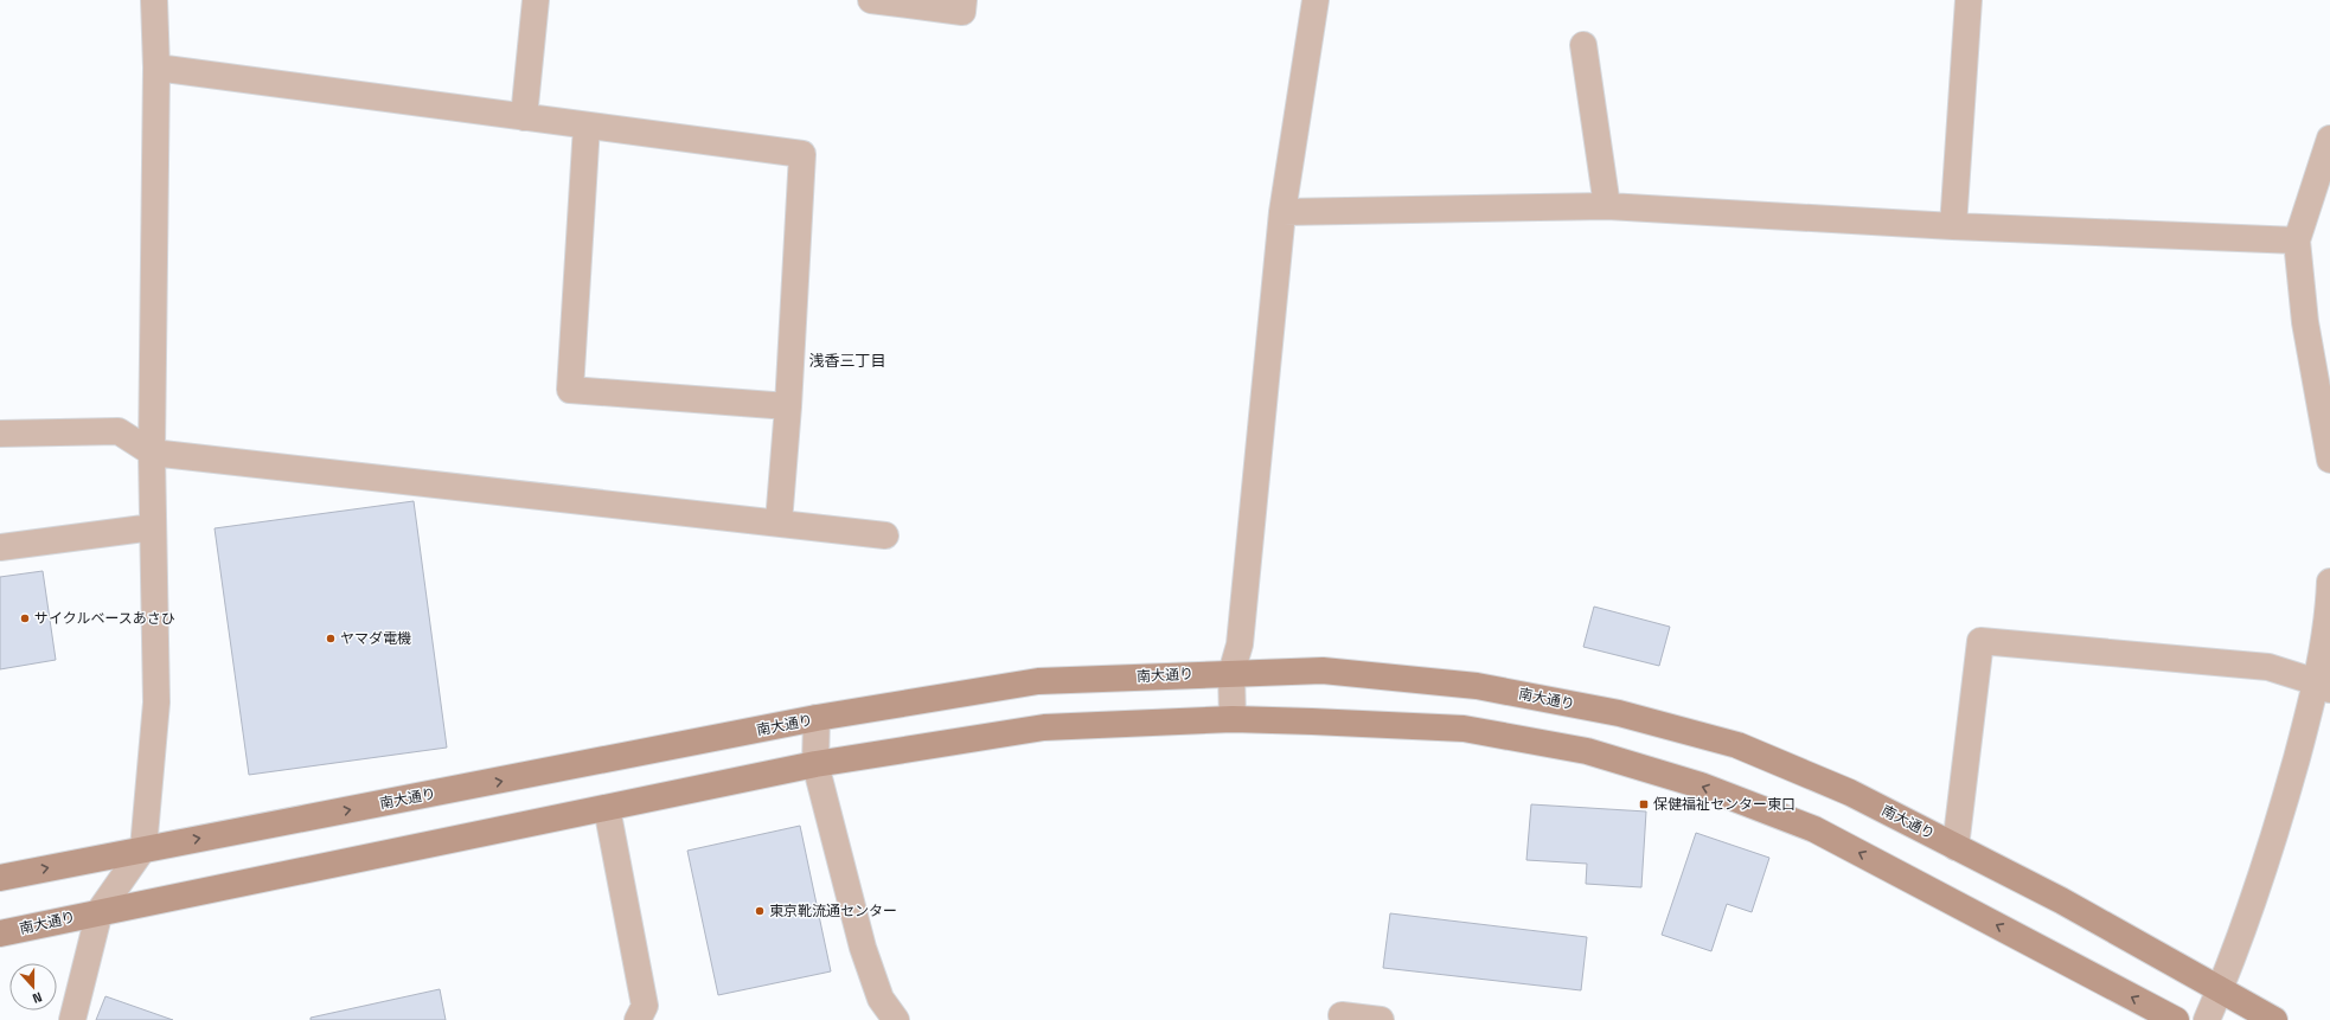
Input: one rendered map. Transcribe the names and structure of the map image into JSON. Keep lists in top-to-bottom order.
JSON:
{
  "streets": {
    "street": ["南大通り"]
  },
  "districts": ["浅香三丁目"],
  "places": {
    "other": ["サイクルベースあさひ", "ヤマダ電機", "東京靴流通センター"],
    "transit": ["保健福祉センター東口"]
  },
  "north": "bottom"
}
